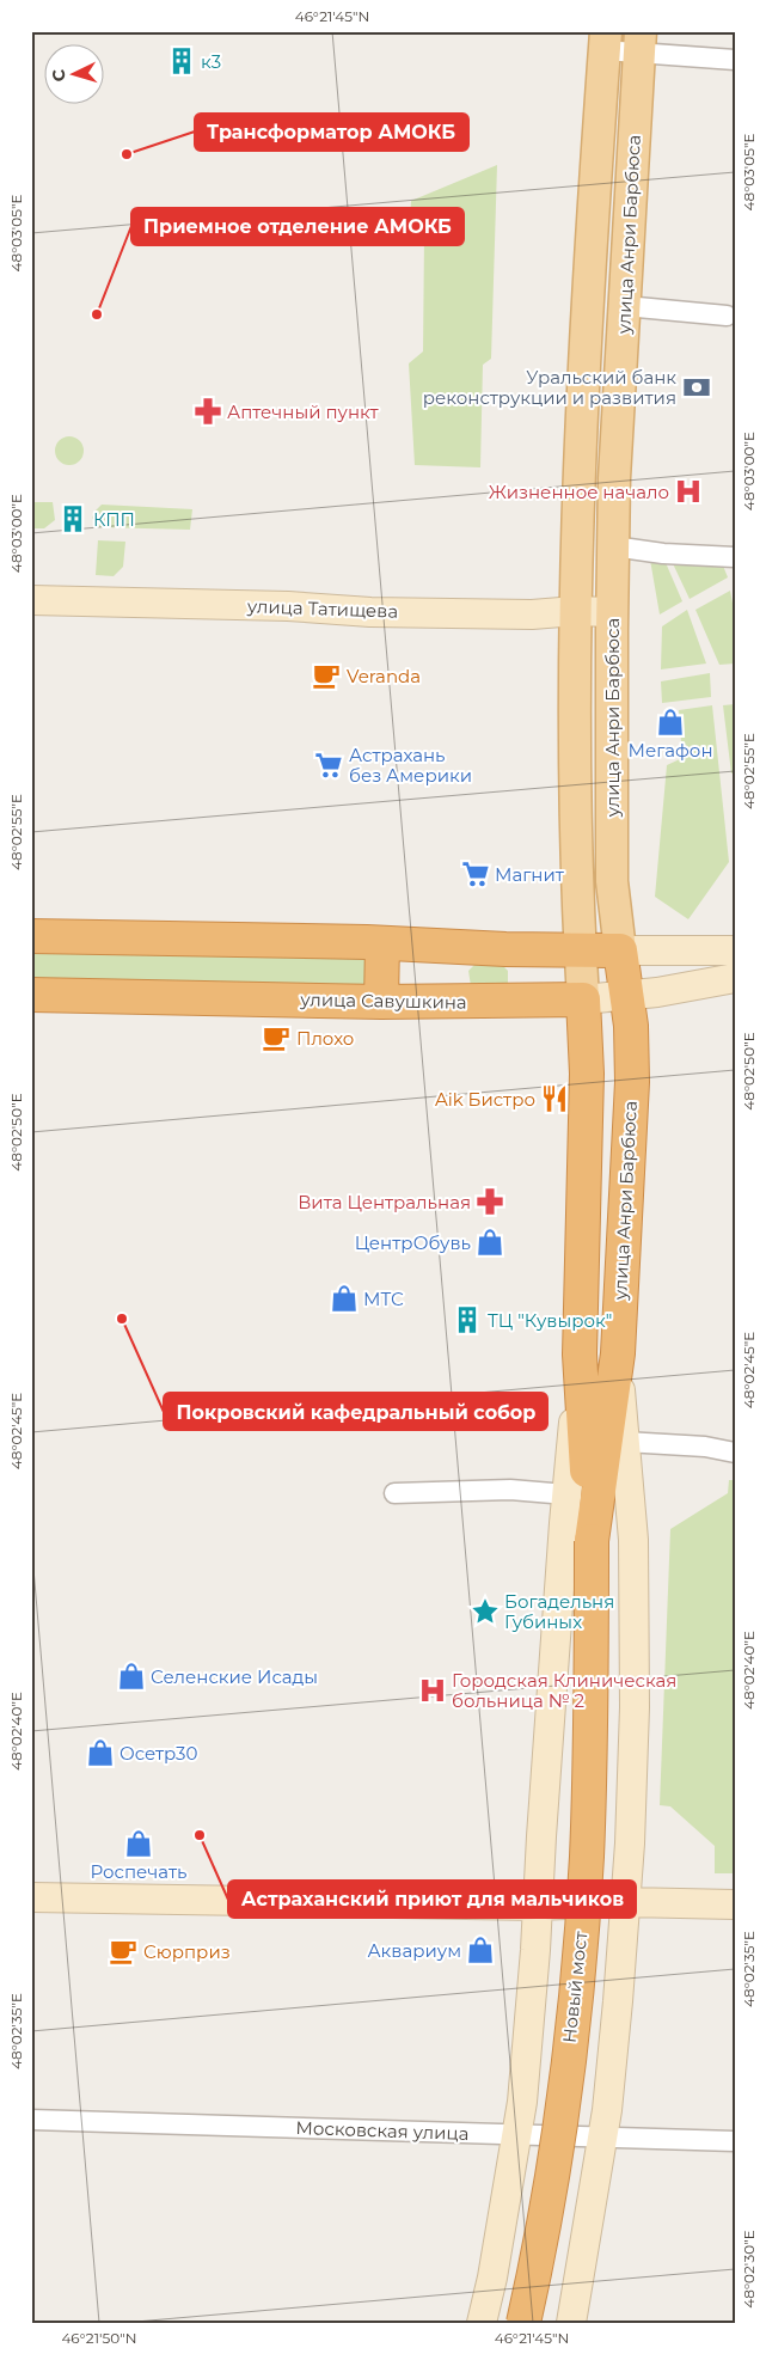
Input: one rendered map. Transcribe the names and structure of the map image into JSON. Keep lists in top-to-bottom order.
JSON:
{
  "streets": {
    "highway": ["улица Анри Барбюса", "улица Савушкина", "Новый мост"],
    "main road": ["улица Татищева"],
    "street": ["Московская улица"]
  },
  "crossings": [
    ["улица Анри Барбюса", "улица Татищева"],
    ["улица Анри Барбюса", "улица Савушкина"],
    ["улица Анри Барбюса", "Новый мост"]
  ],
  "places": {
    "building": ["к3", "КПП", "ТЦ \"Кувырок\""],
    "other": [
      "Трансформатор АМОКБ",
      "Приемное отделение АМОКБ",
      "Покровский кафедральный собор",
      "Астраханский приют для мальчиков"
    ],
    "bank": ["Уральский банк реконструкции и развития"],
    "pharmacy": ["Аптечный пункт", "Вита Центральная"],
    "hospital": ["Жизненное начало", "Городская Клиническая больница № 2"],
    "cafe": ["Veranda", "Плохо", "Сюрприз"],
    "shop": [
      "Мегафон",
      "ЦентрОбувь",
      "МТС",
      "Селенские Исады",
      "Осетр30",
      "Роспечать",
      "Аквариум"
    ],
    "supermarket": ["Астрахань без Америки", "Магнит"],
    "restaurant": ["Aik Бистро"],
    "place": ["Богадельня Губиных"]
  },
  "north": "left",
  "coordinates": [
    "46°21'45\"N",
    "48°03'05\"E",
    "48°03'00\"E",
    "48°02'55\"E",
    "48°02'50\"E",
    "48°02'45\"E",
    "48°02'40\"E",
    "48°02'35\"E",
    "48°02'30\"E",
    "46°21'50\"N"
  ]
}
